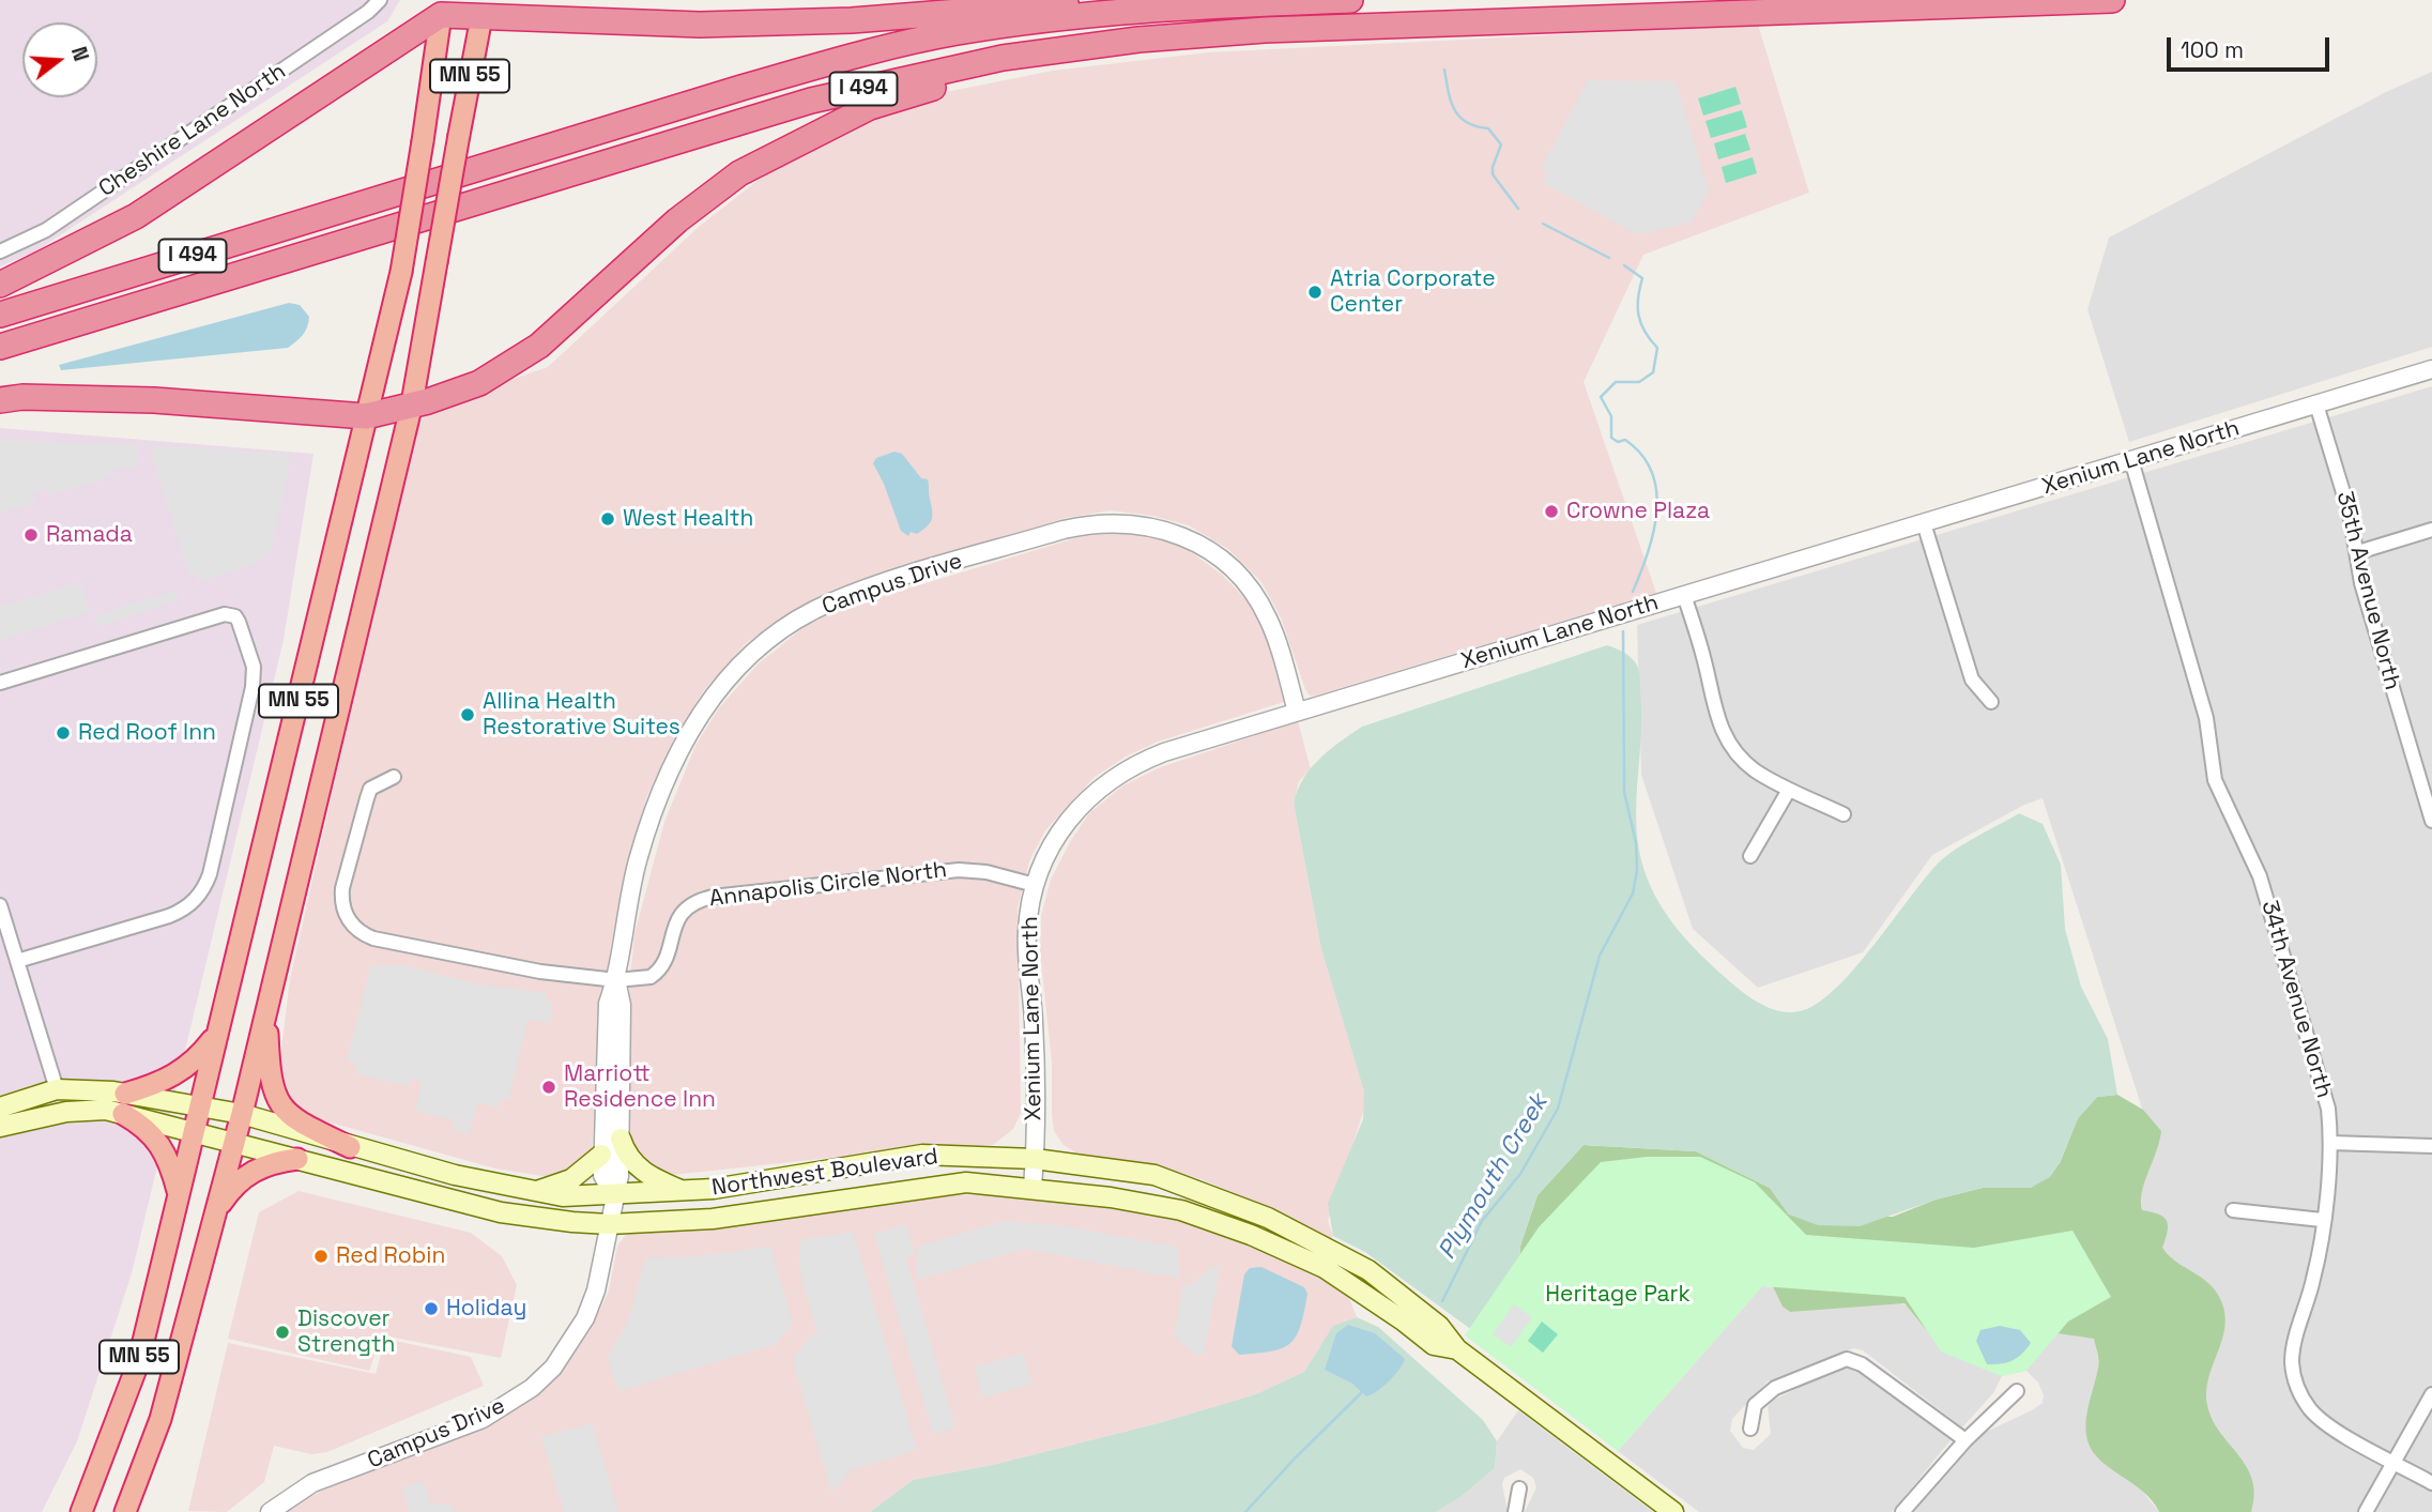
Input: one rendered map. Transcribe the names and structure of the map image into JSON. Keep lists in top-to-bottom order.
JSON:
{
  "streets": {
    "highway": ["MN 55", "I 494"],
    "main road": ["Northwest Boulevard"],
    "street": [
      "Cheshire Lane North",
      "Xenium Lane North",
      "Campus Drive",
      "35th Avenue North",
      "Annapolis Circle North",
      "34th Avenue North"
    ]
  },
  "crossings": [
    ["MN 55", "Northwest Boulevard"],
    ["Xenium Lane North", "Campus Drive"],
    ["Xenium Lane North", "35th Avenue North"],
    ["Xenium Lane North", "Annapolis Circle North"],
    ["Xenium Lane North", "34th Avenue North"],
    ["Xenium Lane North", "Northwest Boulevard"],
    ["Campus Drive", "Annapolis Circle North"],
    ["Campus Drive", "Northwest Boulevard"]
  ],
  "water": ["Plymouth Creek"],
  "parks": ["Heritage Park"],
  "places": [
    "Atria Corporate Center",
    "Crowne Plaza",
    "West Health",
    "Ramada",
    "Allina Health Restorative Suites",
    "Red Roof Inn",
    "Marriott Residence Inn",
    "Red Robin",
    "Holiday",
    "Discover Strength"
  ],
  "scale_bar": "100 m",
  "north": "right"
}
